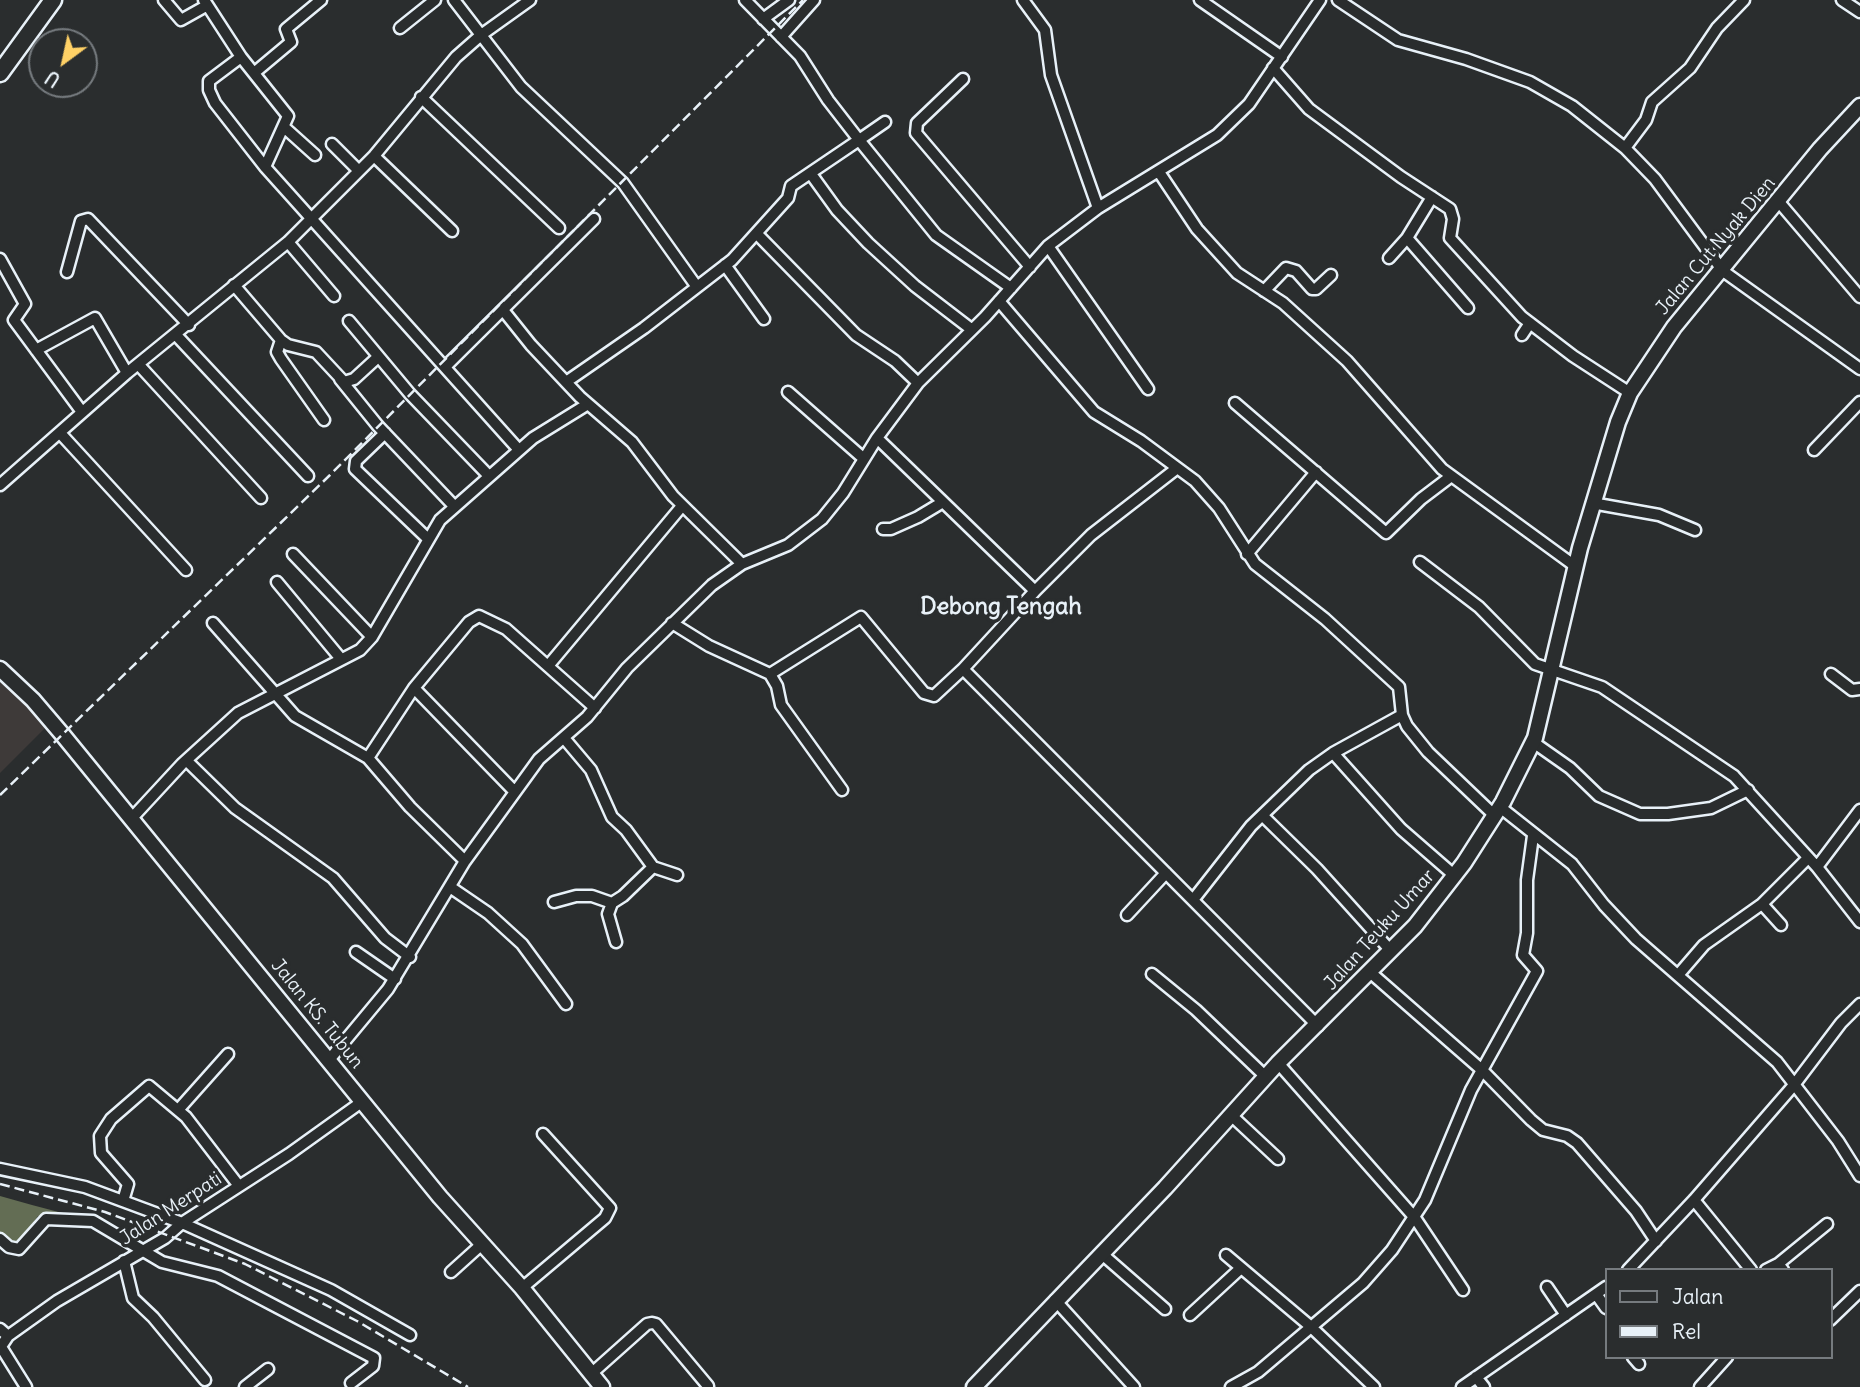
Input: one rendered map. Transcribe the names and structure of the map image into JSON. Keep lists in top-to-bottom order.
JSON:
{
  "streets": {
    "main road": ["Jalan Cut Nyak Dien", "Jalan Teuku Umar", "Jalan KS. Tubun"],
    "street": ["Jalan Merpati"]
  },
  "crossings": [
    ["Jalan Cut Nyak Dien", "Jalan Teuku Umar"],
    ["Jalan KS. Tubun", "Jalan Merpati"]
  ],
  "districts": ["Debong Tengah"],
  "legend": ["Jalan", "Rel"],
  "north": "bottom left"
}
